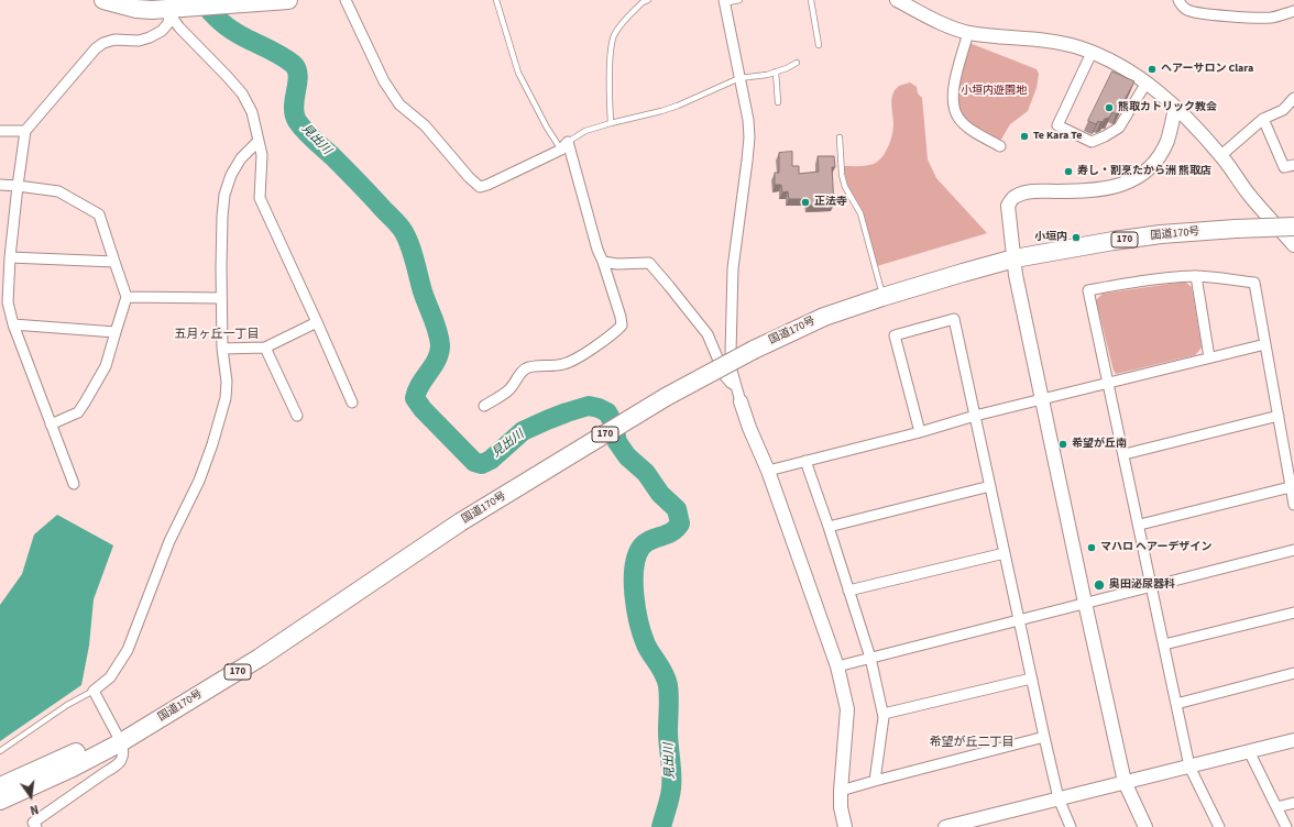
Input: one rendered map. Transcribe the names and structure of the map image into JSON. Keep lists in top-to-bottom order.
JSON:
{
  "streets": {
    "highway": ["国道170号", "170"]
  },
  "districts": ["五月ヶ丘一丁目", "希望が丘二丁目"],
  "water": ["見出川"],
  "parks": ["小垣内遊園地"],
  "places": [
    "ヘアーサロン Clara",
    "熊取カトリック教会",
    "Te Kara Te",
    "寿し・割烹たから洲 熊取店",
    "正法寺",
    "小垣内",
    "希望が丘南",
    "マハロ ヘアーデザイン",
    "奥田泌尿器科"
  ],
  "north": "bottom"
}
